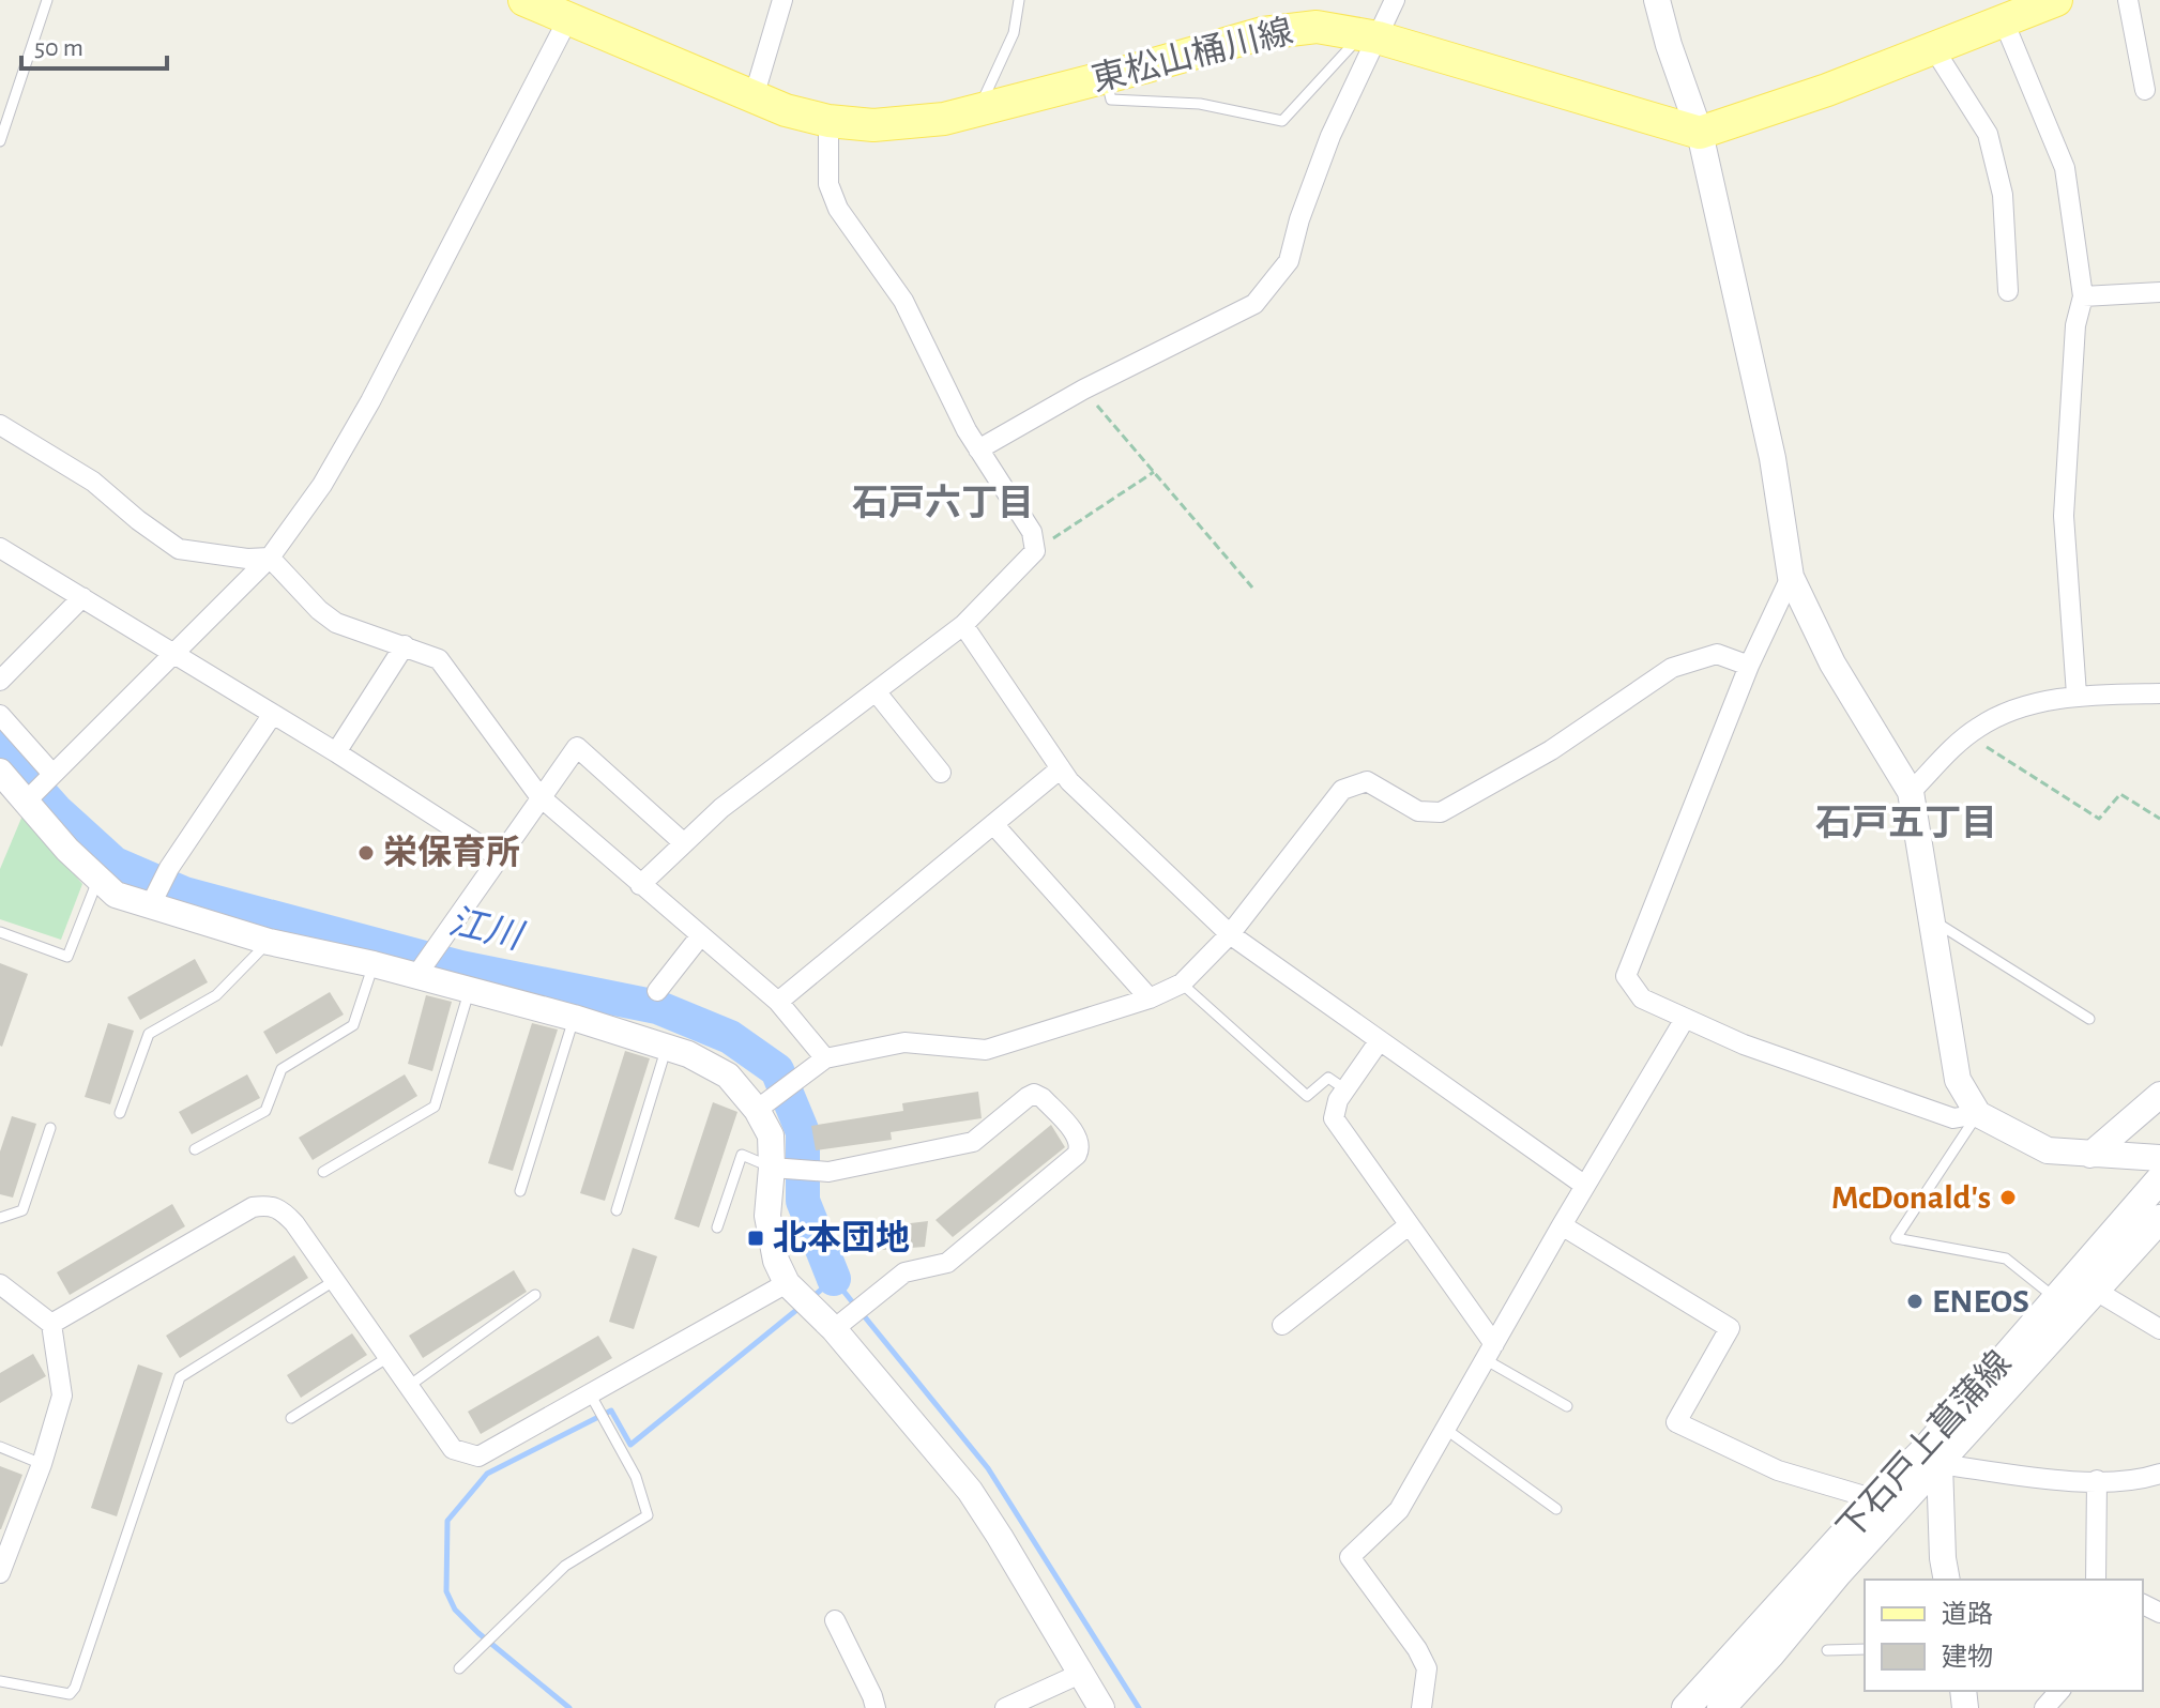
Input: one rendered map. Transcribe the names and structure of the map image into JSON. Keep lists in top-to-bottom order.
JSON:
{
  "streets": {
    "main road": ["東松山桶川線", "下石戸上菖蒲線"]
  },
  "districts": ["石戸六丁目", "石戸五丁目"],
  "water": ["江川"],
  "places": {
    "other": ["栄保育所", "McDonald's", "ENEOS"],
    "transit": ["北本団地"]
  },
  "legend": ["道路", "建物"],
  "scale_bar": "50 m"
}
